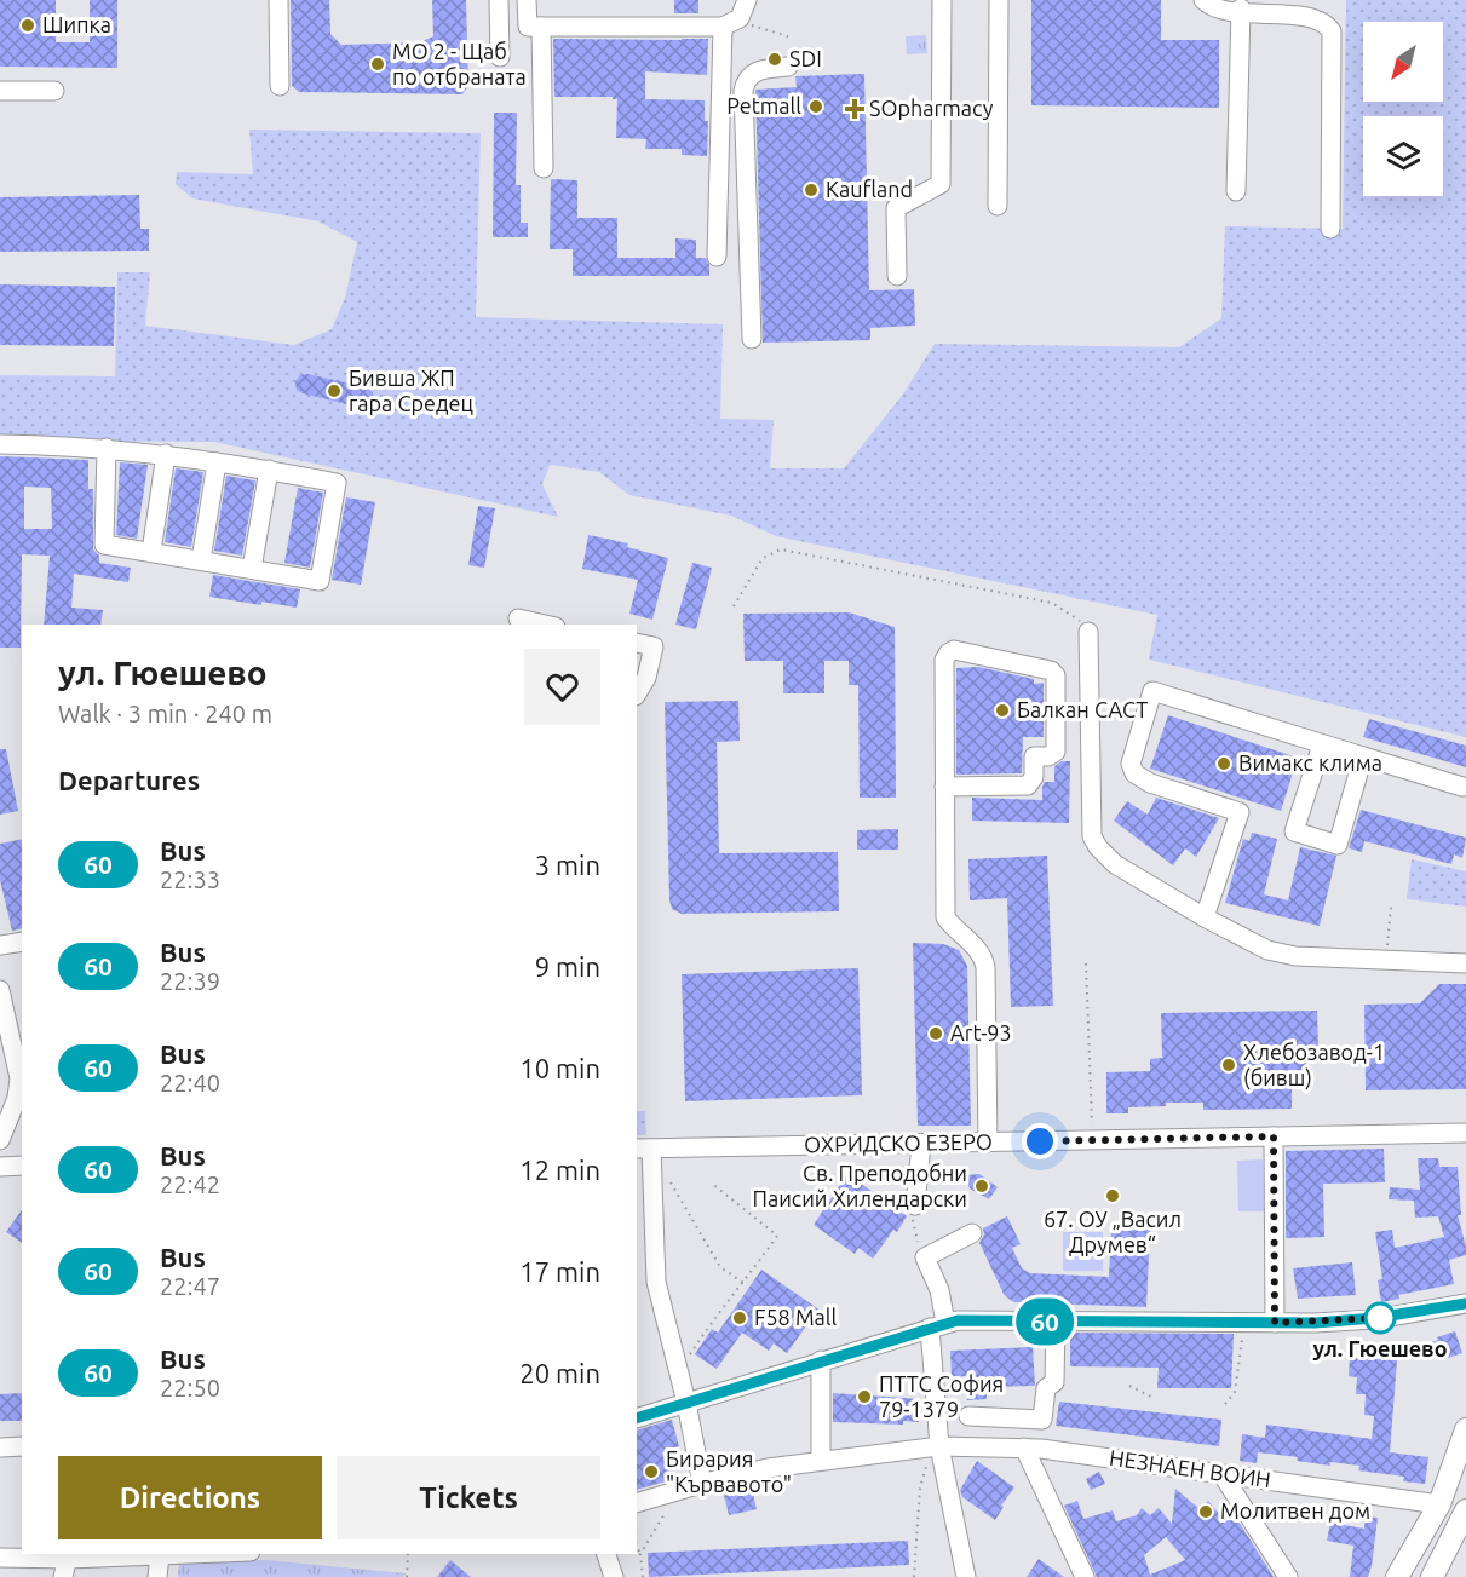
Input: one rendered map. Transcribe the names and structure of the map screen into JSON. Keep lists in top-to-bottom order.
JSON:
{
  "streets": {
    "street": ["ОХРИДСКО ЕЗЕРО", "НЕЗНАЕН ВОИН"]
  },
  "places": {
    "other": [
      "Шипка",
      "SDI",
      "МО 2 - Щаб по отбраната",
      "Petmall",
      "Kaufland",
      "Бивша ЖП гара Средец",
      "Балкан САСТ",
      "Вимакс клима",
      "Art-93",
      "Хлебозавод-1 (бивш)",
      "Св. Преподобни Паисий Хилендарски",
      "67. ОУ „Васил Друмев“",
      "F58 Mall",
      "ул. Гюешево",
      "ПТТС София 79-1379",
      "Бирария \"Кървавото\"",
      "Молитвен дом"
    ],
    "health": ["SOpharmacy"]
  },
  "lines": ["bus line 60"],
  "north": "bottom left",
  "page": {
    "on_map": "60",
    "heading": [
      ["ул. Гюешево", "Walk · 3 min · 240 m"],
      "Departures"
    ],
    "list": [
      {
        "mark": "60",
        "name": "Bus",
        "note": "22:33",
        "value": "3 min"
      },
      {
        "mark": "60",
        "name": "Bus",
        "note": "22:39",
        "value": "9 min"
      },
      {
        "mark": "60",
        "name": "Bus",
        "note": "22:40",
        "value": "10 min"
      },
      {
        "mark": "60",
        "name": "Bus",
        "note": "22:42",
        "value": "12 min"
      },
      {
        "mark": "60",
        "name": "Bus",
        "note": "22:47",
        "value": "17 min"
      },
      {
        "mark": "60",
        "name": "Bus",
        "note": "22:50",
        "value": "20 min"
      }
    ],
    "buttons": ["Directions", "Tickets"]
  }
}
